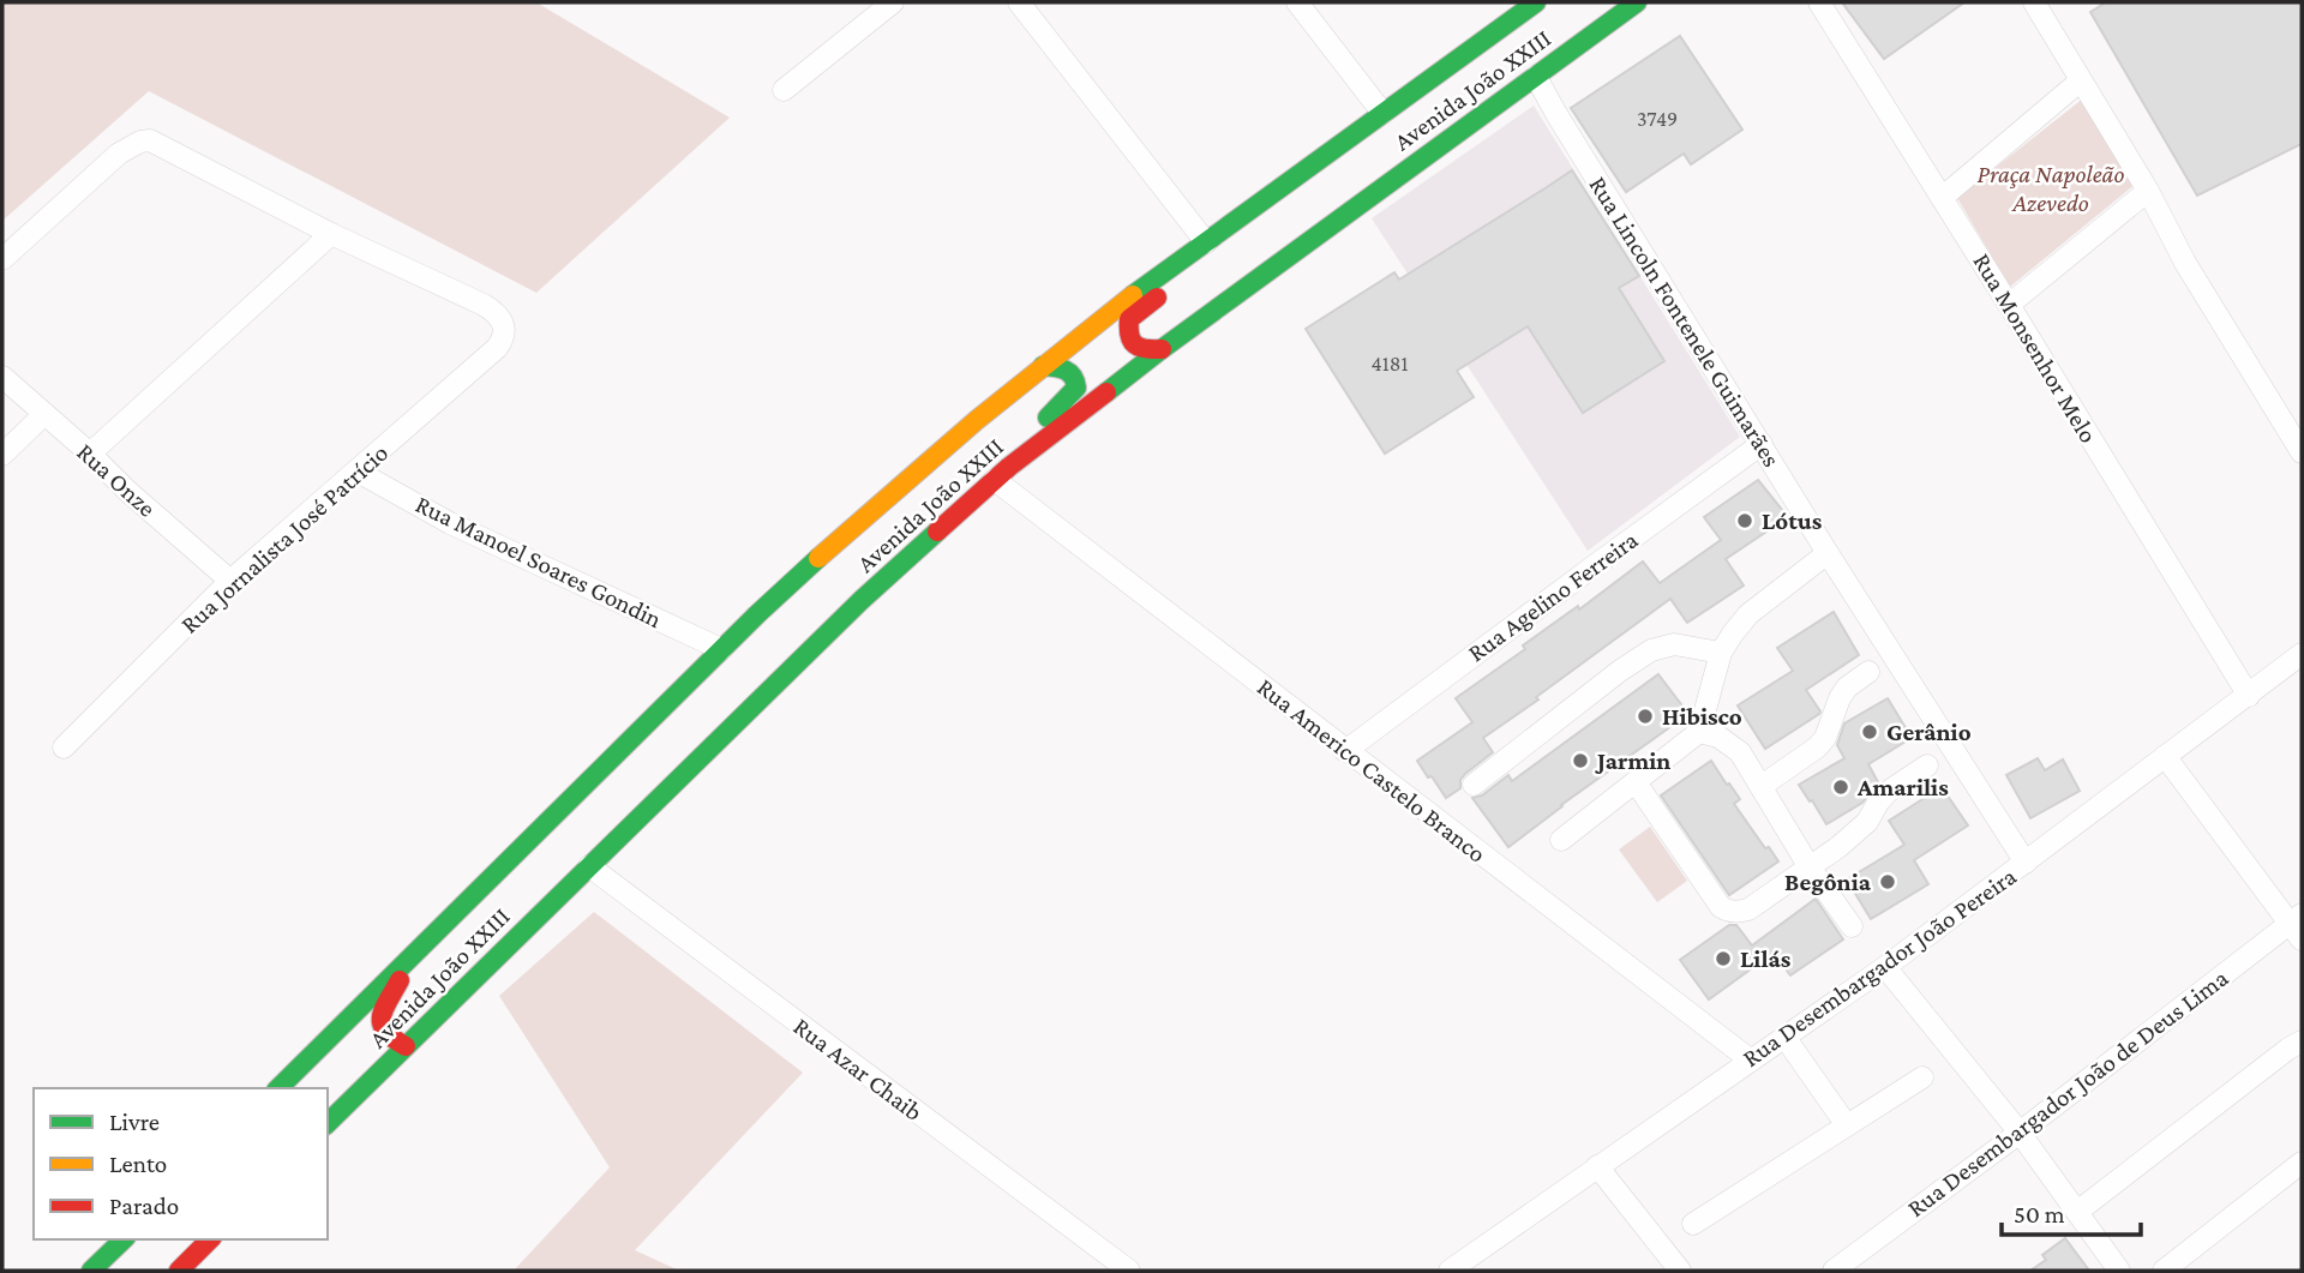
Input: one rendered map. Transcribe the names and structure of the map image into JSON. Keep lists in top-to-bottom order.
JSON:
{
  "streets": {
    "main road": ["Avenida João XXIII"],
    "street": [
      "Rua Lincoln Fontenele Guimarães",
      "Rua Monsenhor Melo",
      "Rua Onze",
      "Rua Jornalista José Patrício",
      "Rua Manoel Soares Gondin",
      "Rua Agelino Ferreira",
      "Rua Americo Castelo Branco",
      "Rua Desembargador João Pereira",
      "Rua Azar Chaib",
      "Rua Desembargador João de Deus Lima"
    ]
  },
  "crossings": [
    ["Avenida João XXIII", "Rua Lincoln Fontenele Guimarães"],
    ["Avenida João XXIII", "Rua Manoel Soares Gondin"],
    ["Avenida João XXIII", "Rua Americo Castelo Branco"],
    ["Avenida João XXIII", "Rua Azar Chaib"],
    ["Rua Lincoln Fontenele Guimarães", "Rua Agelino Ferreira"],
    ["Rua Lincoln Fontenele Guimarães", "Rua Desembargador João Pereira"],
    ["Rua Monsenhor Melo", "Rua Desembargador João Pereira"],
    ["Rua Onze", "Rua Jornalista José Patrício"],
    ["Rua Jornalista José Patrício", "Rua Manoel Soares Gondin"],
    ["Rua Agelino Ferreira", "Rua Americo Castelo Branco"],
    ["Rua Americo Castelo Branco", "Rua Desembargador João Pereira"]
  ],
  "parks": ["Praça Napoleão Azevedo"],
  "places": [
    "Lótus",
    "Hibisco",
    "Gerânio",
    "Jarmin",
    "Amarilis",
    "Begônia",
    "Lilás"
  ],
  "house_numbers": ["3749", "4181"],
  "legend": ["Livre", "Lento", "Parado"],
  "scale_bar": "50 m"
}
